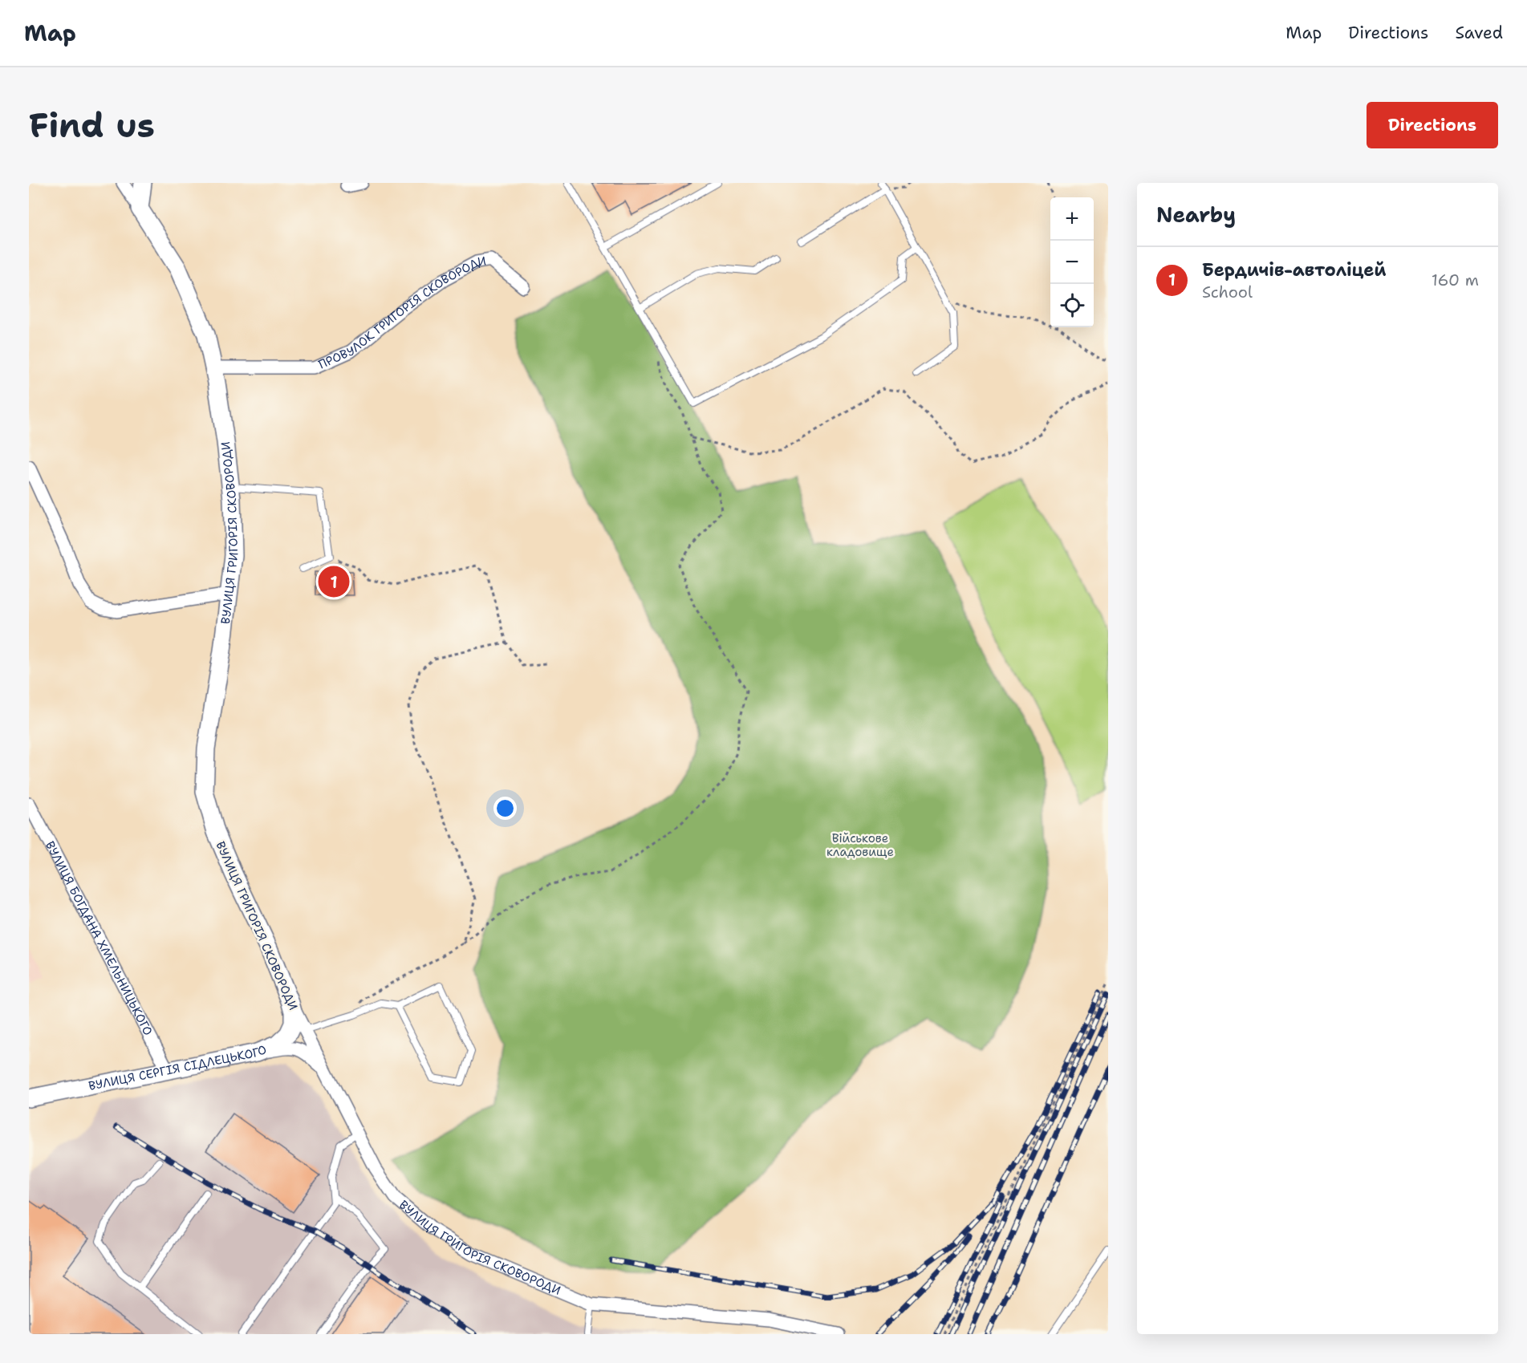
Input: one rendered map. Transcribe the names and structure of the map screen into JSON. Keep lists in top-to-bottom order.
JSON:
{
  "streets": {
    "main road": ["ВУЛИЦЯ ГРИГОРІЯ СКОВОРОДИ", "ВУЛИЦЯ СЕРГІЯ СІДЛЕЦЬКОГО"],
    "street": ["ПРОВУЛОК ГРИГОРІЯ СКОВОРОДИ", "ВУЛИЦЯ БОГДАНА ХМЕЛЬНИЦЬКОГО"]
  },
  "crossings": [
    ["ПРОВУЛОК ГРИГОРІЯ СКОВОРОДИ", "ВУЛИЦЯ ГРИГОРІЯ СКОВОРОДИ"],
    ["ВУЛИЦЯ ГРИГОРІЯ СКОВОРОДИ", "ВУЛИЦЯ СЕРГІЯ СІДЛЕЦЬКОГО"],
    ["ВУЛИЦЯ БОГДАНА ХМЕЛЬНИЦЬКОГО", "ВУЛИЦЯ СЕРГІЯ СІДЛЕЦЬКОГО"]
  ],
  "parks": ["Військове кладовище"],
  "page": {
    "header": "Map",
    "nav": ["Map", "Directions", "Saved"],
    "buttons": "Directions",
    "title": "Find us",
    "heading": "Nearby",
    "map_buttons": ["+", "−"],
    "list": [
      {
        "mark": "1",
        "name": "Бердичів-автоліцей",
        "note": "School",
        "value": "160 m"
      }
    ],
    "pins": "1"
  }
}
